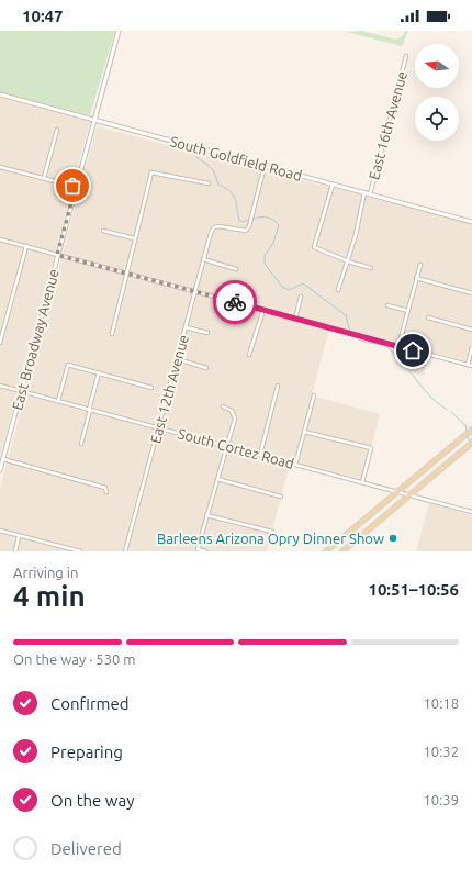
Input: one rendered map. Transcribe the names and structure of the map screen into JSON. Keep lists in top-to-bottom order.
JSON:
{
  "streets": {
    "main road": ["South Goldfield Road", "East Broadway Avenue"],
    "street": ["East 16th Avenue", "East 12th Avenue", "South Cortez Road"]
  },
  "crossings": [
    ["East 16th Avenue", "South Goldfield Road"],
    ["South Goldfield Road", "East Broadway Avenue"],
    ["South Goldfield Road", "East 12th Avenue"],
    ["East Broadway Avenue", "South Cortez Road"],
    ["East 12th Avenue", "South Cortez Road"]
  ],
  "places": ["Barleens Arizona Opry Dinner Show"],
  "north": "left",
  "page": {
    "status": "10:47",
    "heading": ["4 min", "Arriving in", "10:51–10:56"],
    "bar": "On the way · 530 m",
    "list": [
      ["Confirmed", "10:18"],
      ["Preparing", "10:32"],
      ["On the way", "10:39"],
      "Delivered"
    ]
  }
}
